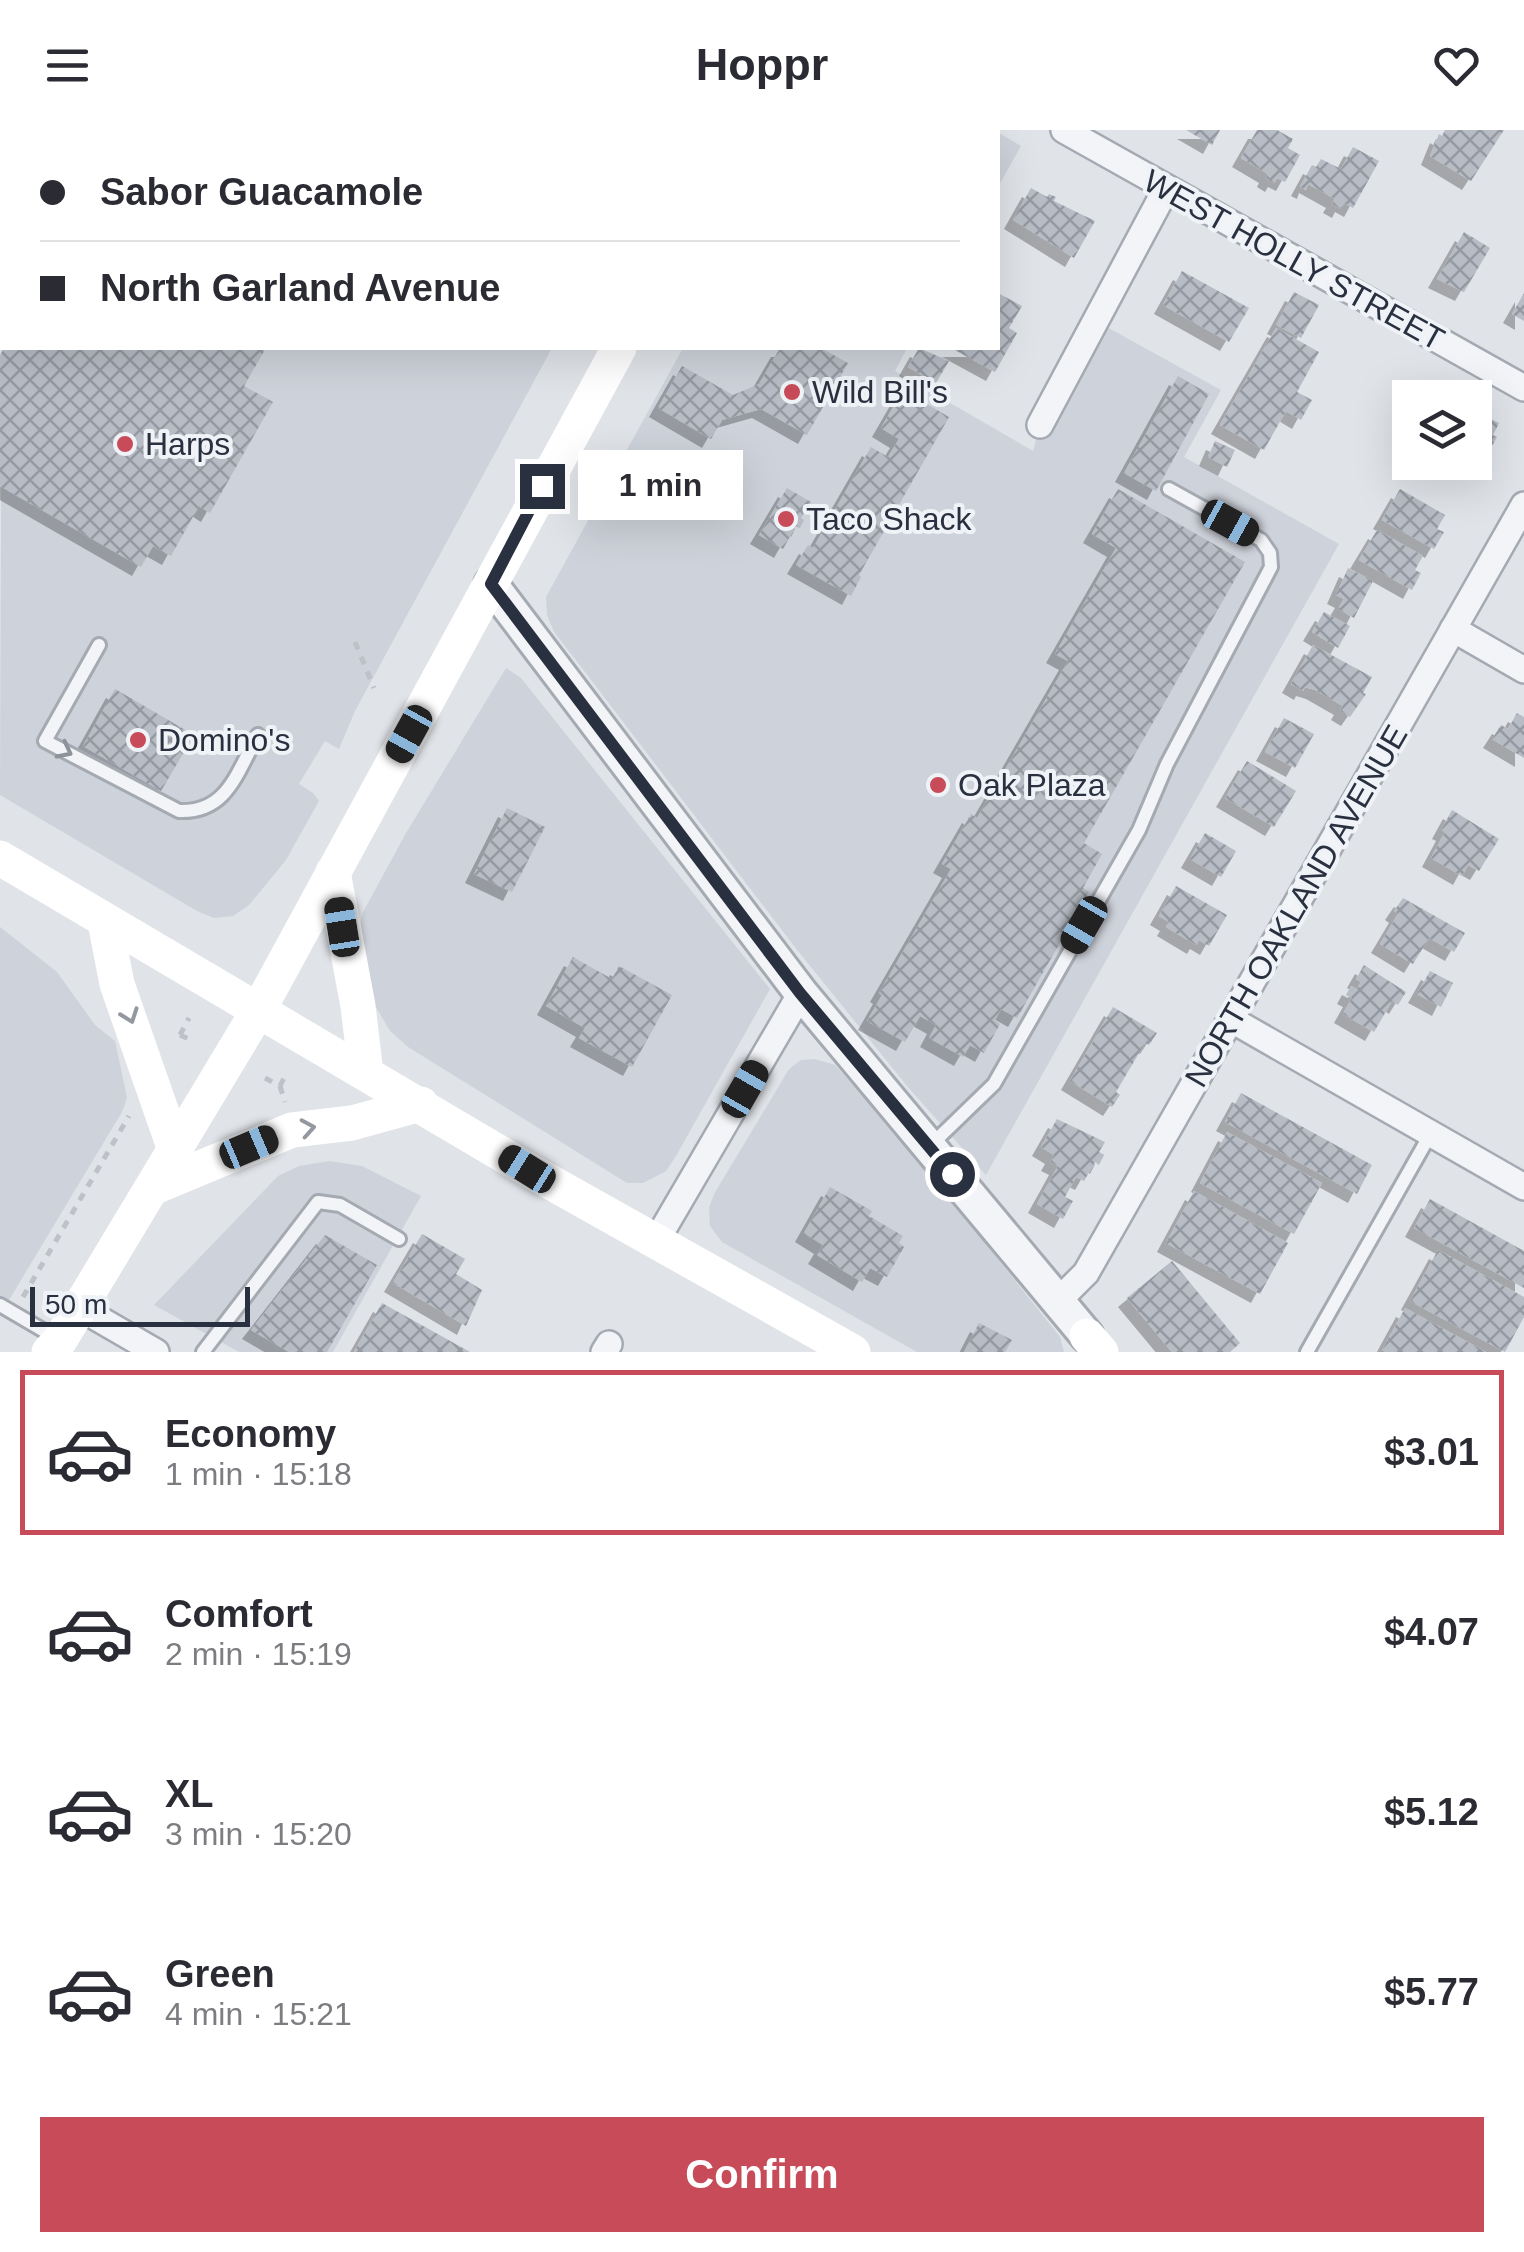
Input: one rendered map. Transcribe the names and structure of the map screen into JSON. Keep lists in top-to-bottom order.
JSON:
{
  "streets": {
    "street": ["WEST HOLLY STREET", "NORTH OAKLAND AVENUE"]
  },
  "places": [
    "Wild Bill's",
    "Harps",
    "Taco Shack",
    "Domino's",
    "Oak Plaza"
  ],
  "scale_bar": "50 m",
  "page": {
    "header": "Hoppr",
    "banner": ["Sabor Guacamole", "North Garland Avenue"],
    "bubble": "1 min",
    "scale": "50 m",
    "list": [
      {
        "name": "Economy",
        "note": "1 min · 15:18",
        "value": "$3.01"
      },
      {
        "name": "Comfort",
        "note": "2 min · 15:19",
        "value": "$4.07"
      },
      {
        "name": "XL",
        "note": "3 min · 15:20",
        "value": "$5.12"
      },
      {
        "name": "Green",
        "note": "4 min · 15:21",
        "value": "$5.77"
      }
    ],
    "buttons": "Confirm"
  }
}
